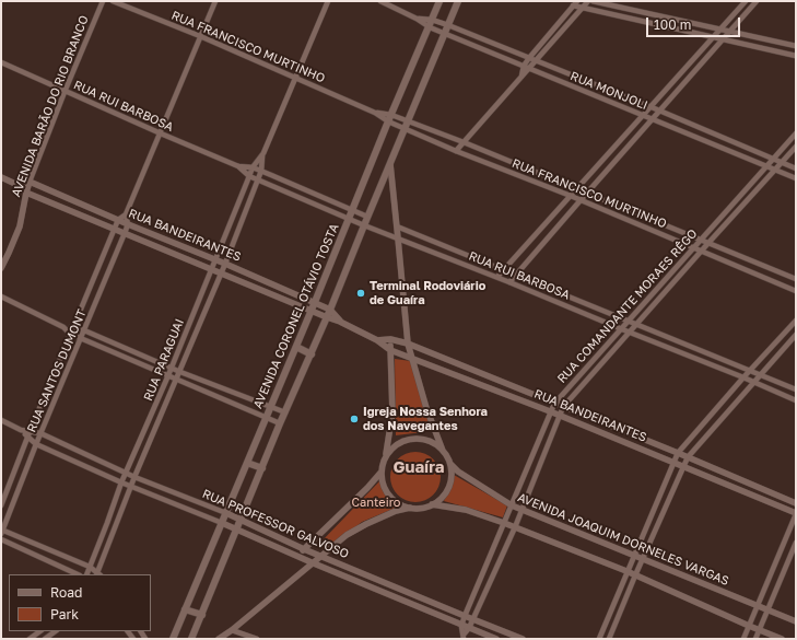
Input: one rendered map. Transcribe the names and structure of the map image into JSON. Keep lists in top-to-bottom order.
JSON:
{
  "streets": {
    "main road": ["AVENIDA CORONEL OTÁVIO TOSTA"],
    "street": [
      "RUA FRANCISCO MURTINHO",
      "RUA MONJOLI",
      "AVENIDA BARÃO DO RIO BRANCO",
      "RUA RUI BARBOSA",
      "RUA BANDEIRANTES",
      "RUA COMANDANTE MORAES RÊGO",
      "RUA PARAGUAI",
      "RUA SANTOS DUMONT",
      "RUA PROFESSOR GALVOSO",
      "AVENIDA JOAQUIM DORNELES VARGAS"
    ]
  },
  "crossings": [
    ["RUA FRANCISCO MURTINHO", "RUA COMANDANTE MORAES RÊGO"],
    ["RUA FRANCISCO MURTINHO", "AVENIDA CORONEL OTÁVIO TOSTA"],
    ["RUA FRANCISCO MURTINHO", "RUA PARAGUAI"],
    ["RUA FRANCISCO MURTINHO", "RUA SANTOS DUMONT"],
    ["RUA MONJOLI", "RUA COMANDANTE MORAES RÊGO"],
    ["RUA MONJOLI", "AVENIDA CORONEL OTÁVIO TOSTA"],
    ["AVENIDA BARÃO DO RIO BRANCO", "RUA RUI BARBOSA"],
    ["AVENIDA BARÃO DO RIO BRANCO", "RUA BANDEIRANTES"],
    ["RUA RUI BARBOSA", "RUA COMANDANTE MORAES RÊGO"],
    ["RUA RUI BARBOSA", "AVENIDA CORONEL OTÁVIO TOSTA"],
    ["RUA RUI BARBOSA", "RUA PARAGUAI"],
    ["RUA RUI BARBOSA", "RUA SANTOS DUMONT"],
    ["RUA BANDEIRANTES", "RUA COMANDANTE MORAES RÊGO"],
    ["RUA BANDEIRANTES", "AVENIDA CORONEL OTÁVIO TOSTA"],
    ["RUA BANDEIRANTES", "RUA PARAGUAI"],
    ["RUA BANDEIRANTES", "RUA SANTOS DUMONT"],
    ["RUA COMANDANTE MORAES RÊGO", "RUA PROFESSOR GALVOSO"],
    ["RUA COMANDANTE MORAES RÊGO", "AVENIDA JOAQUIM DORNELES VARGAS"],
    ["AVENIDA CORONEL OTÁVIO TOSTA", "RUA PROFESSOR GALVOSO"],
    ["RUA PARAGUAI", "RUA PROFESSOR GALVOSO"],
    ["RUA SANTOS DUMONT", "RUA PROFESSOR GALVOSO"]
  ],
  "districts": ["Guaíra"],
  "parks": ["Canteiro"],
  "places": ["Terminal Rodoviário de Guaíra", "Igreja Nossa Senhora dos Navegantes"],
  "legend": ["Road", "Park"],
  "scale_bar": "100 m"
}
